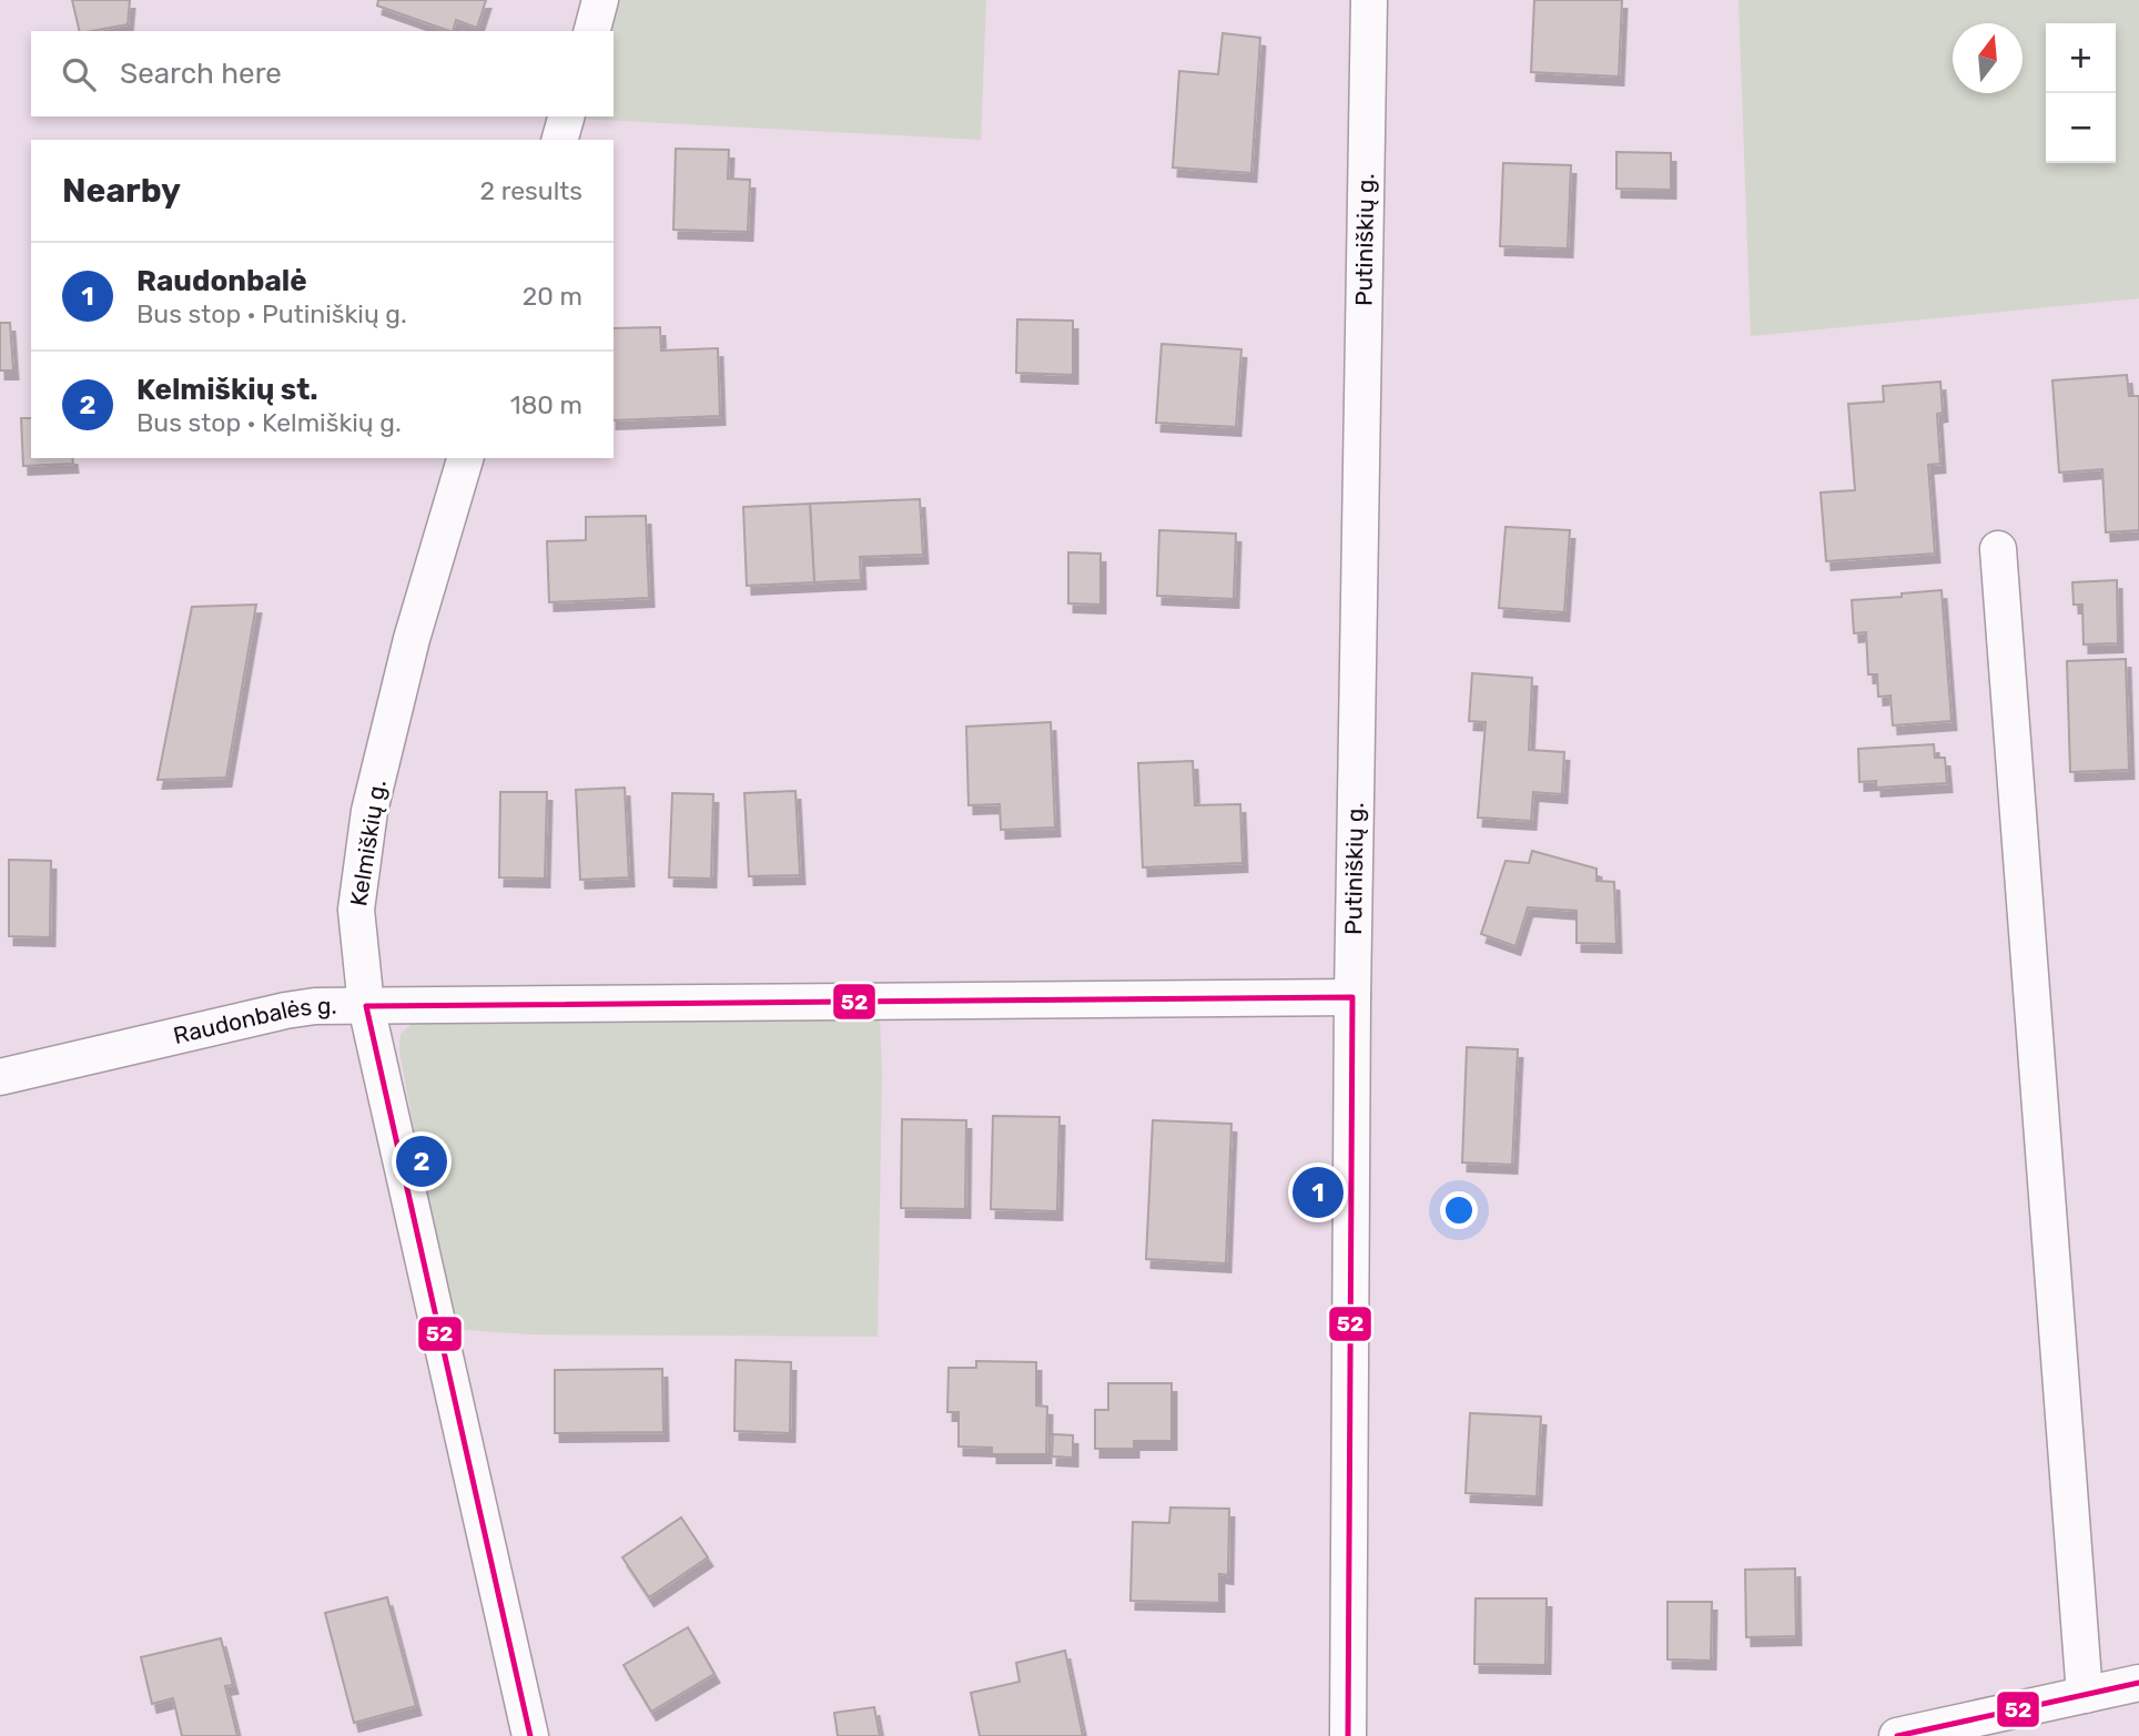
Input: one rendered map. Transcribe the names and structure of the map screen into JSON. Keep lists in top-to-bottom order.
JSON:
{
  "streets": {
    "street": ["Putiniškių g.", "Kelmiškių g.", "Raudonbalės g."]
  },
  "crossings": [
    ["Putiniškių g.", "Raudonbalės g."],
    ["Kelmiškių g.", "Raudonbalės g."]
  ],
  "lines": ["transit line 52"],
  "north": "top",
  "page": {
    "map_buttons": ["+", "−"],
    "search": "Search here",
    "heading": ["Nearby", "2 results"],
    "list": [
      {
        "mark": "1",
        "name": "Raudonbalė",
        "note": "Bus stop · Putiniškių g.",
        "value": "20 m"
      },
      {
        "mark": "2",
        "name": "Kelmiškių st.",
        "note": "Bus stop · Kelmiškių g.",
        "value": "180 m"
      }
    ],
    "pins": ["2", "1"]
  }
}
